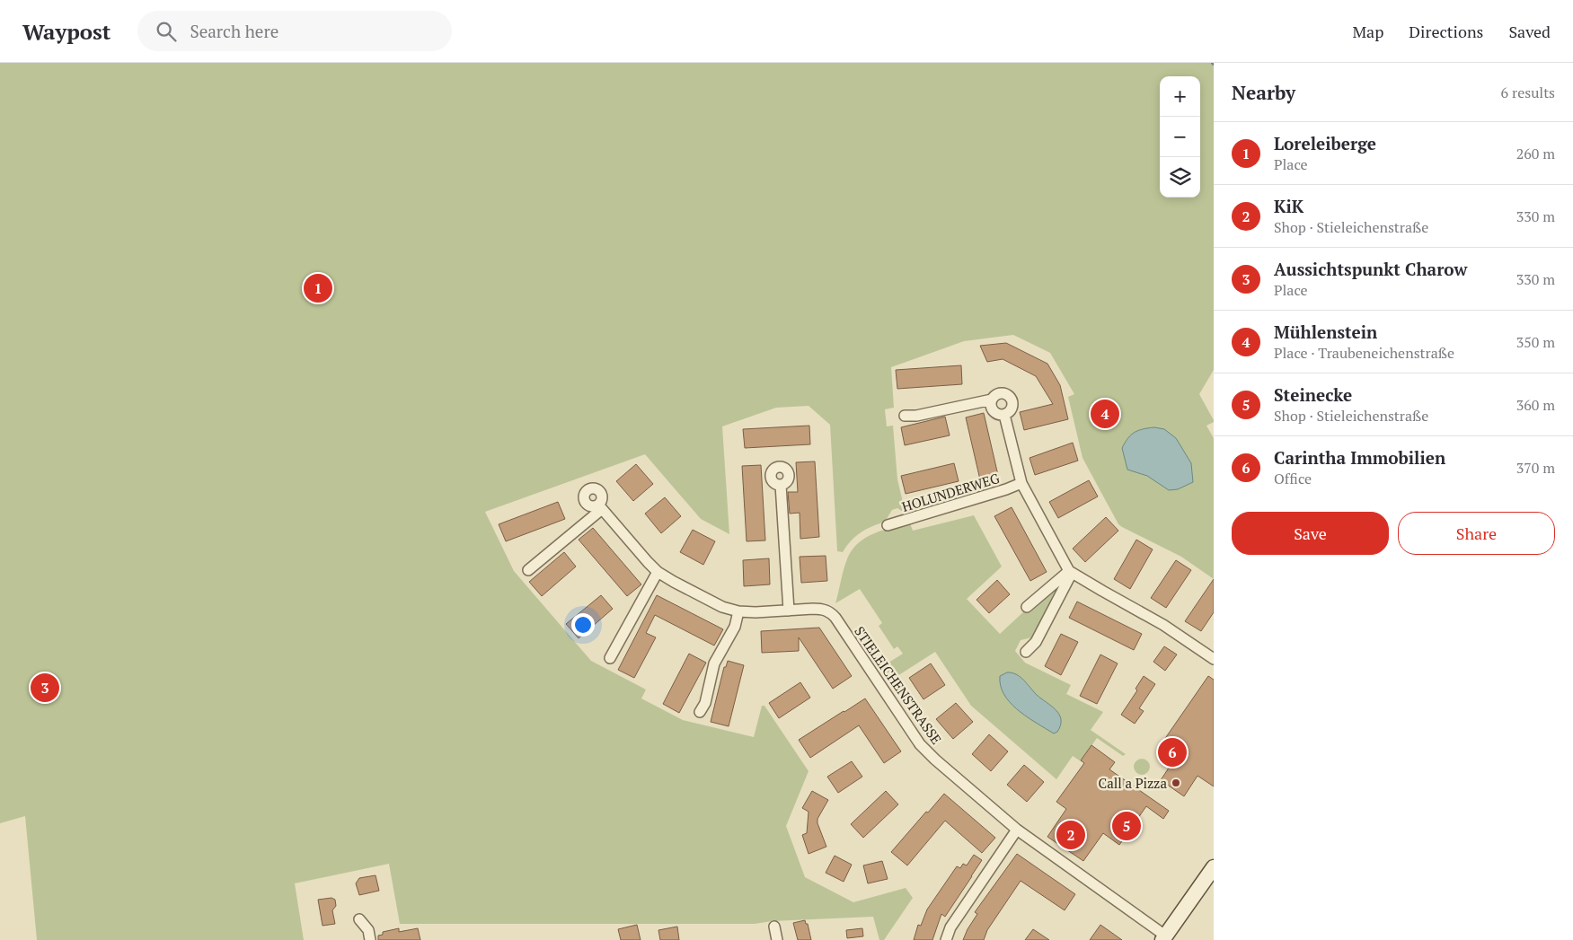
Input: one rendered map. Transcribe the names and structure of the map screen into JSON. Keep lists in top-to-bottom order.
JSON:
{
  "streets": {
    "street": ["HOLUNDERWEG", "STIELEICHENSTRASSE"]
  },
  "places": ["Call a Pizza"],
  "page": {
    "header": "Waypost",
    "search": "Search here",
    "nav": ["Map", "Directions", "Saved"],
    "heading": ["Nearby", "6 results"],
    "map_buttons": ["+", "−"],
    "list": [
      {
        "mark": "1",
        "name": "Loreleiberge",
        "note": "Place",
        "value": "260 m"
      },
      {
        "mark": "2",
        "name": "KiK",
        "note": "Shop · Stieleichenstraße",
        "value": "330 m"
      },
      {
        "mark": "3",
        "name": "Aussichtspunkt Charow",
        "note": "Place",
        "value": "330 m"
      },
      {
        "mark": "4",
        "name": "Mühlenstein",
        "note": "Place · Traubeneichenstraße",
        "value": "350 m"
      },
      {
        "mark": "5",
        "name": "Steinecke",
        "note": "Shop · Stieleichenstraße",
        "value": "360 m"
      },
      {
        "mark": "6",
        "name": "Carintha Immobilien",
        "note": "Office",
        "value": "370 m"
      }
    ],
    "pins": [
      "1",
      "4",
      "3",
      "6",
      "5",
      "2"
    ],
    "buttons": ["Save", "Share"]
  }
}
